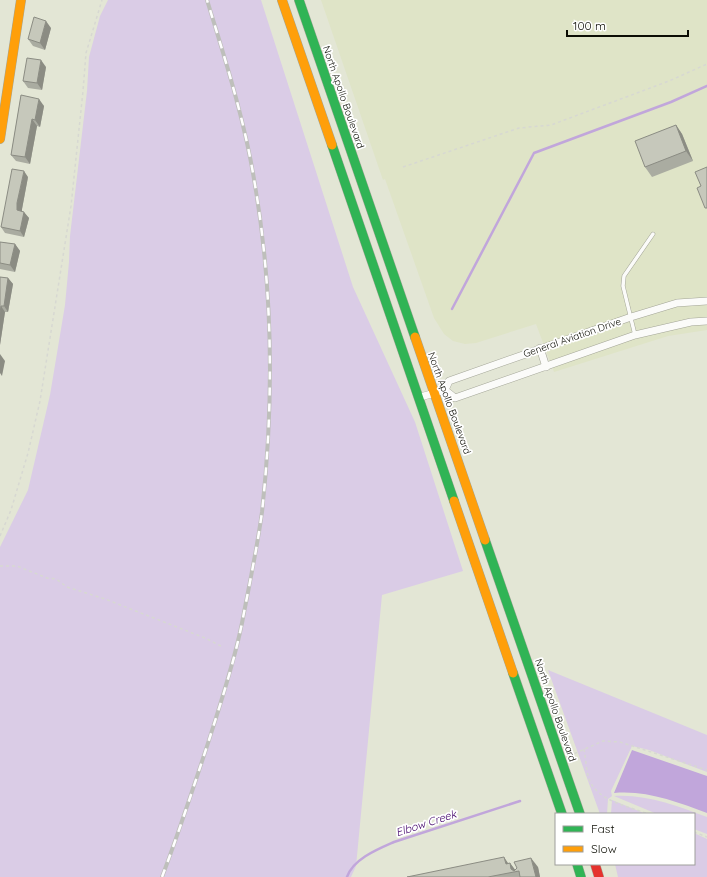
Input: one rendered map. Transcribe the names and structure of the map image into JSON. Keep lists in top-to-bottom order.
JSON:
{
  "streets": {
    "street": ["North Apollo Boulevard", "General Aviation Drive"]
  },
  "crossings": [
    ["North Apollo Boulevard", "General Aviation Drive"]
  ],
  "water": ["Elbow Creek"],
  "legend": ["Fast", "Slow"],
  "scale_bar": "100 m"
}
